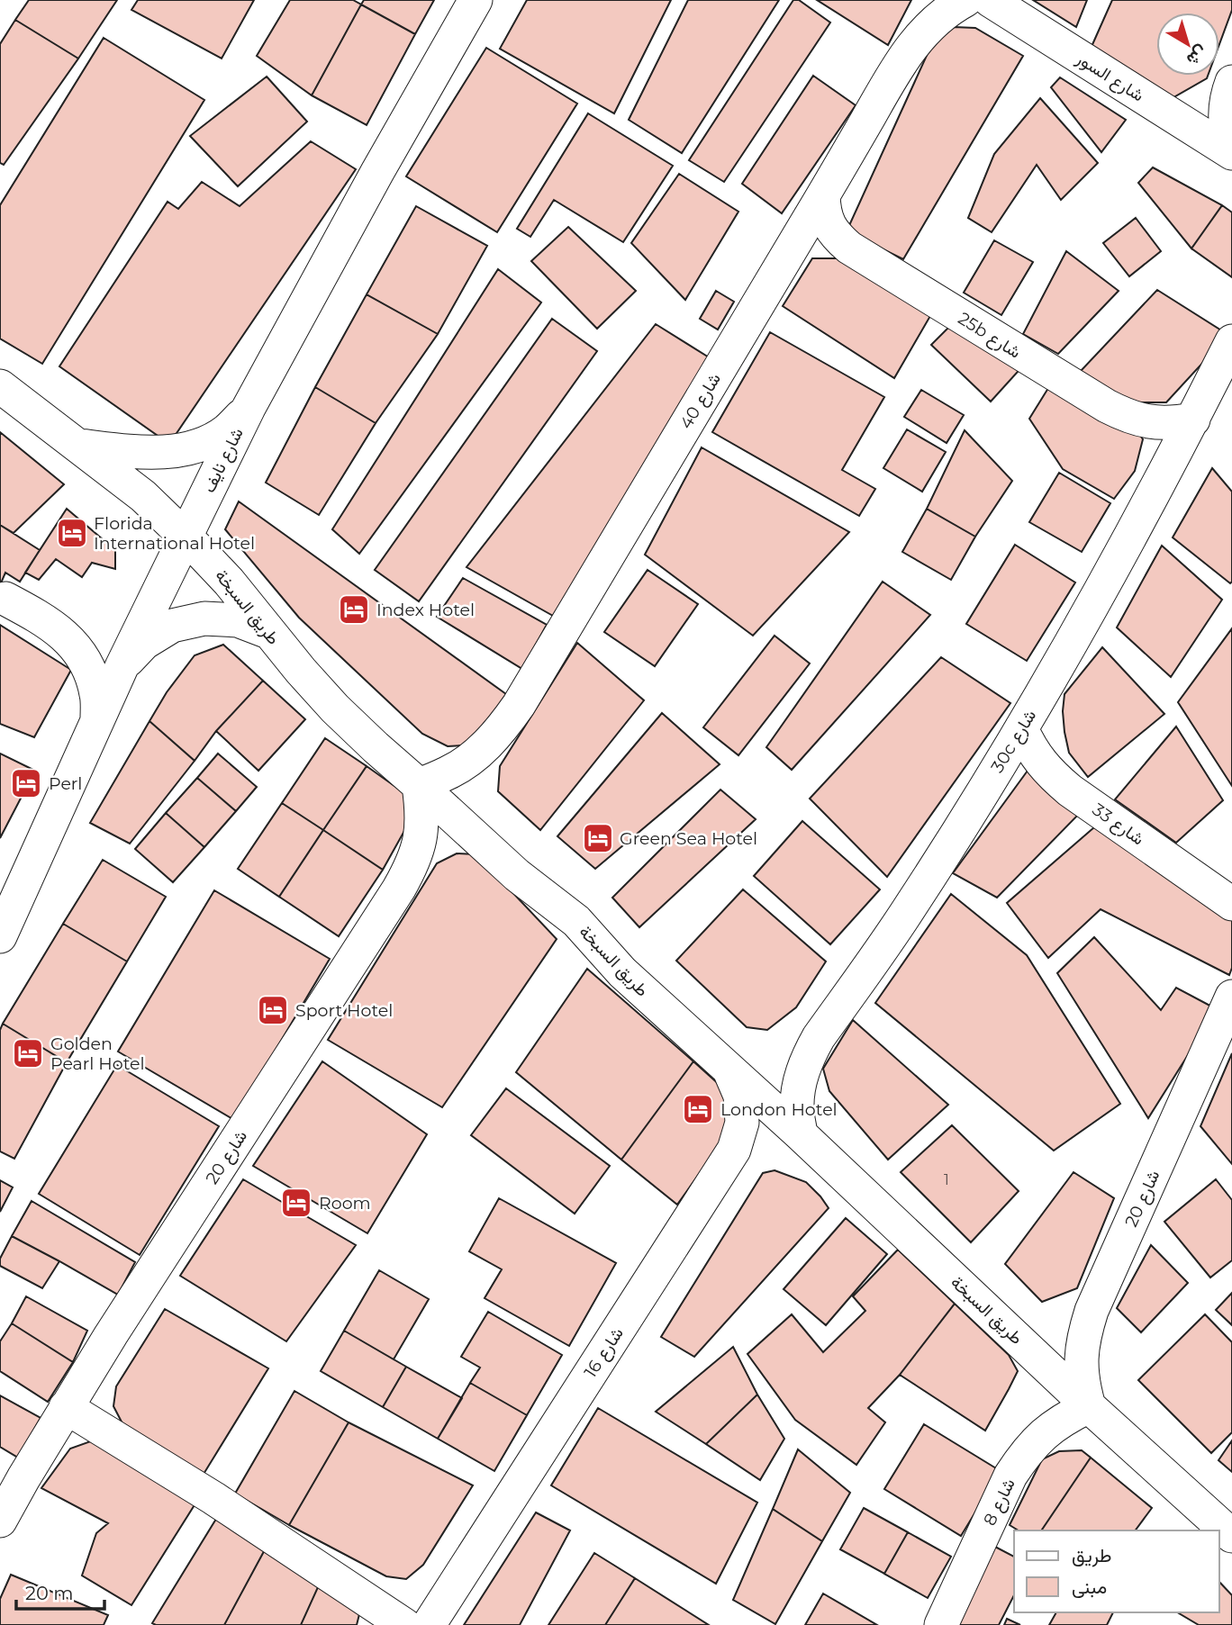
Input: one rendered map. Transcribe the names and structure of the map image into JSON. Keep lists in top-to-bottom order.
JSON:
{
  "streets": {
    "street": [
      "شارع السور",
      "25b شارع",
      "شارع 40",
      "شارع نايف",
      "طريق السبخة",
      "30c شارع",
      "شارع 33",
      "شارع 20",
      "شارع 16",
      "شارع 8"
    ]
  },
  "crossings": [
    ["25b شارع", "شارع 40"],
    ["25b شارع", "30c شارع"],
    ["شارع 40", "طريق السبخة"],
    ["شارع 40", "شارع 20"],
    ["شارع نايف", "طريق السبخة"],
    ["طريق السبخة", "30c شارع"],
    ["طريق السبخة", "شارع 20"],
    ["طريق السبخة", "شارع 16"],
    ["طريق السبخة", "شارع 8"],
    ["30c شارع", "شارع 33"],
    ["شارع 20", "شارع 8"]
  ],
  "places": {
    "hotel": [
      "Florida International Hotel",
      "Index Hotel",
      "Perl",
      "Green Sea Hotel",
      "Sport Hotel",
      "Golden Pearl Hotel",
      "London Hotel",
      "Room"
    ]
  },
  "house_numbers": ["1"],
  "legend": ["طريق", "مبنى"],
  "scale_bar": "20 m",
  "north": "bottom right"
}
